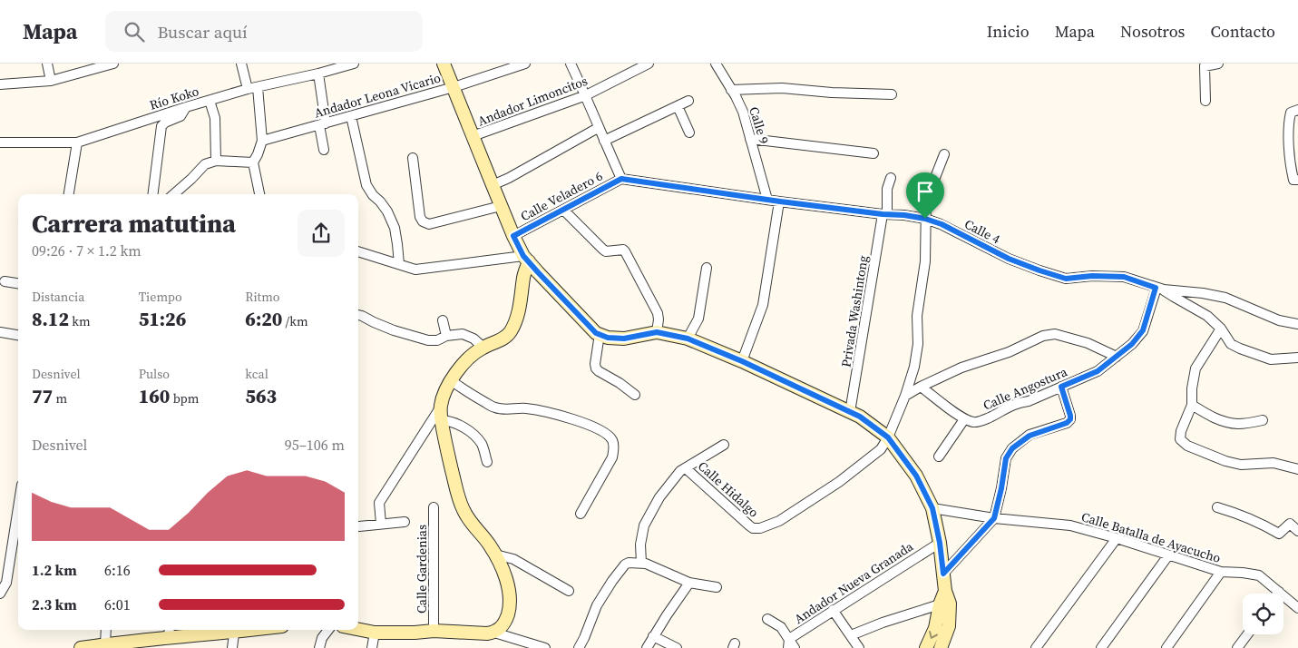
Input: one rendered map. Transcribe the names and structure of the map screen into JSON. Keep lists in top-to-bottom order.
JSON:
{
  "streets": {
    "street": [
      "Andador Leona Vicario",
      "Río Koko",
      "Andador Limoncitos",
      "Calle 9",
      "Calle Veladero 6",
      "Calle 4",
      "Privada Washintong",
      "Calle Angostura",
      "Calle Hidalgo",
      "Calle Batalla de Ayacucho",
      "Calle Gardenias",
      "Andador Nueva Granada"
    ]
  },
  "crossings": [
    ["Calle 9", "Calle 4"],
    ["Calle Veladero 6", "Calle 4"],
    ["Calle 4", "Privada Washintong"],
    ["Calle 4", "Calle Angostura"]
  ],
  "page": {
    "header": "Mapa",
    "search": "Buscar aquí",
    "nav": [
      "Inicio",
      "Mapa",
      "Nosotros",
      "Contacto"
    ],
    "heading": ["Carrera matutina", "09:26 · 7 × 1.2 km"],
    "stats": [
      ["Distancia", "8.12 km"],
      ["Tiempo", "51:26"],
      ["Ritmo", "6:20 /km"],
      ["Desnivel", "77 m"],
      ["Pulso", "160 bpm"],
      ["kcal", "563"]
    ],
    "chart": ["Desnivel", "95–106 m"],
    "list": [
      {
        "name": "1.2 km",
        "note": "6:16"
      },
      {
        "name": "2.3 km",
        "note": "6:01"
      }
    ]
  }
}
